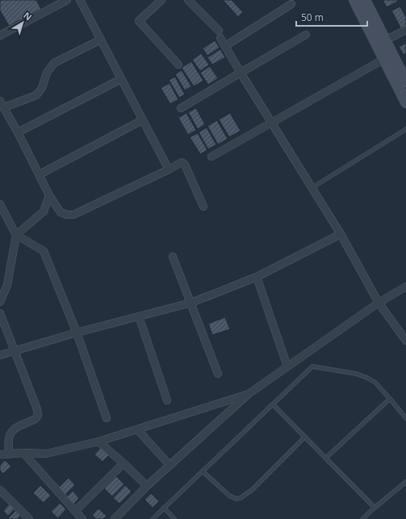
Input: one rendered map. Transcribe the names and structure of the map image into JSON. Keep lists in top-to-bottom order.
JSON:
{
  "scale_bar": "50 m",
  "north": "top right"
}
